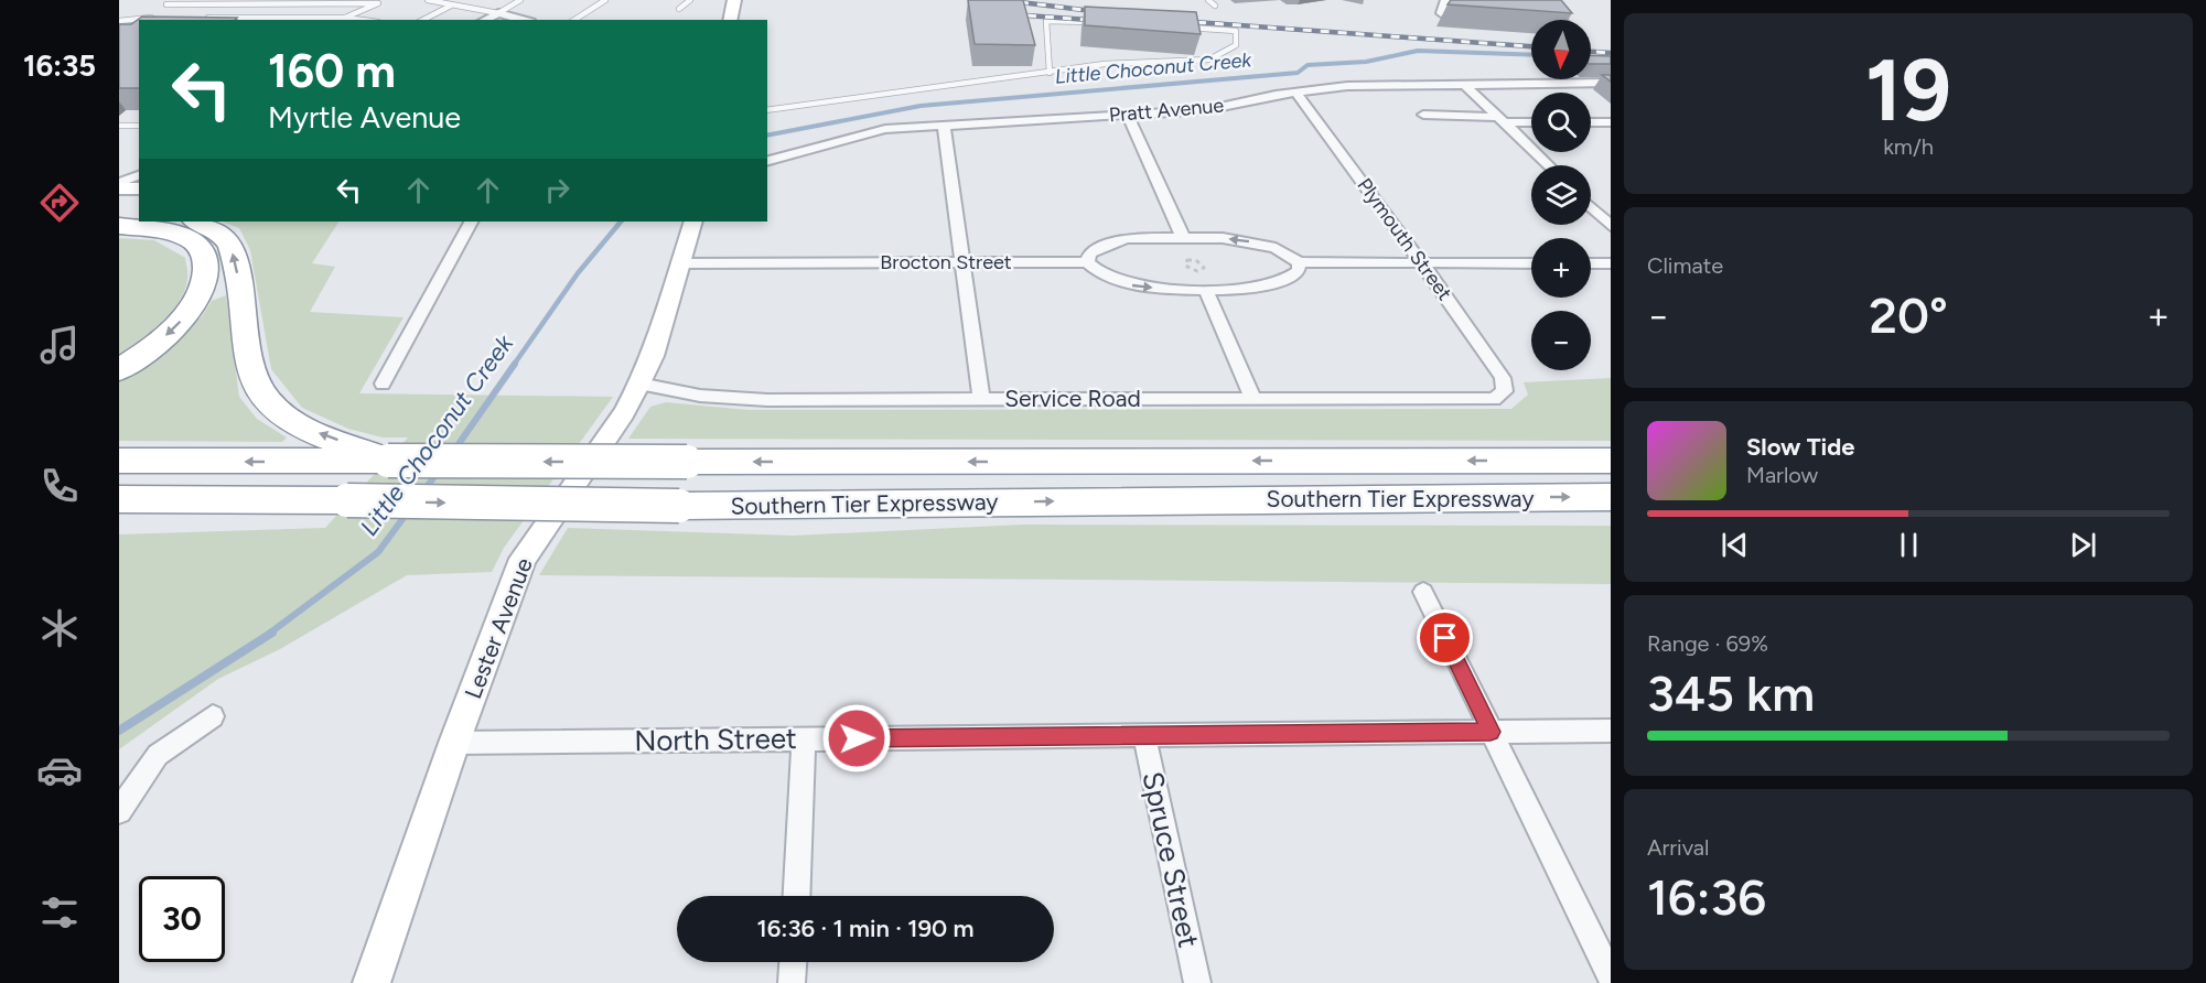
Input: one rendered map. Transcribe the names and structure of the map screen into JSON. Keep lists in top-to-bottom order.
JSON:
{
  "streets": {
    "highway": ["Southern Tier Expressway"],
    "street": [
      "Pratt Avenue",
      "Plymouth Street",
      "Brocton Street",
      "Service Road",
      "Lester Avenue",
      "North Street",
      "Spruce Street"
    ]
  },
  "crossings": [
    ["Pratt Avenue", "Plymouth Street"],
    ["Plymouth Street", "Service Road"],
    ["Brocton Street", "Lester Avenue"],
    ["Service Road", "Lester Avenue"],
    ["Lester Avenue", "North Street"],
    ["North Street", "Spruce Street"]
  ],
  "water": ["Little Choconut Creek"],
  "north": "bottom",
  "page": {
    "tabs": "16:35",
    "tile": [
      ["19", "km/h"],
      "Climate",
      ["Range · 69%", "345 km"],
      ["Arrival", "16:36"]
    ],
    "map_buttons": ["+", "−"],
    "turn": ["160 m", "Myrtle Avenue"],
    "heat": ["−", "20°", "+"],
    "song": ["Slow Tide", "Marlow"],
    "limit": "30",
    "trip": "16:36 · 1 min · 190 m"
  }
}
